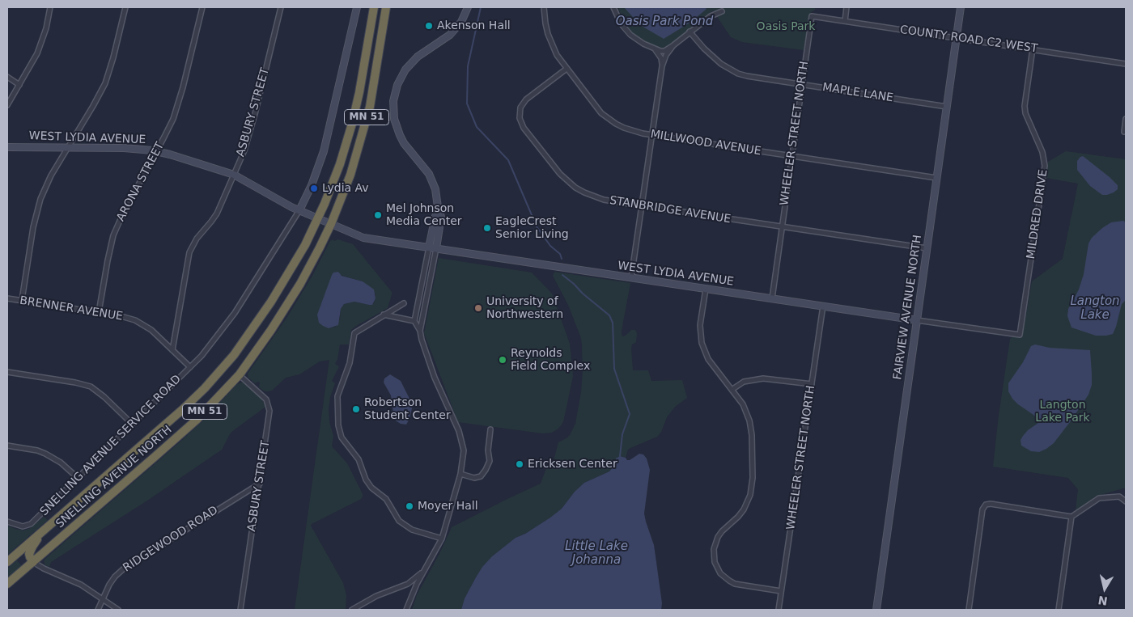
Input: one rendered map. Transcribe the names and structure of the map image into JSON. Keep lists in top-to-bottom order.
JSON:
{
  "streets": {
    "highway": ["MN 51", "SNELLING AVENUE NORTH"],
    "street": [
      "COUNTY ROAD C2 WEST",
      "MAPLE LANE",
      "ASBURY STREET",
      "WHEELER STREET NORTH",
      "WEST LYDIA AVENUE",
      "MILLWOOD AVENUE",
      "ARONA STREET",
      "STANBRIDGE AVENUE",
      "MILDRED DRIVE",
      "FAIRVIEW AVENUE NORTH",
      "BRENNER AVENUE",
      "SNELLING AVENUE SERVICE ROAD",
      "RIDGEWOOD ROAD"
    ]
  },
  "crossings": [
    ["COUNTY ROAD C2 WEST", "WHEELER STREET NORTH"],
    ["COUNTY ROAD C2 WEST", "MILDRED DRIVE"],
    ["COUNTY ROAD C2 WEST", "FAIRVIEW AVENUE NORTH"],
    ["MAPLE LANE", "WHEELER STREET NORTH"],
    ["MAPLE LANE", "FAIRVIEW AVENUE NORTH"],
    ["ASBURY STREET", "WEST LYDIA AVENUE"],
    ["ASBURY STREET", "BRENNER AVENUE"],
    ["ASBURY STREET", "SNELLING AVENUE NORTH"],
    ["ASBURY STREET", "RIDGEWOOD ROAD"],
    ["WHEELER STREET NORTH", "WEST LYDIA AVENUE"],
    ["WHEELER STREET NORTH", "MILLWOOD AVENUE"],
    ["WHEELER STREET NORTH", "STANBRIDGE AVENUE"],
    ["WEST LYDIA AVENUE", "ARONA STREET"],
    ["WEST LYDIA AVENUE", "MILDRED DRIVE"],
    ["WEST LYDIA AVENUE", "FAIRVIEW AVENUE NORTH"],
    ["WEST LYDIA AVENUE", "SNELLING AVENUE SERVICE ROAD"],
    ["WEST LYDIA AVENUE", "SNELLING AVENUE NORTH"],
    ["MILLWOOD AVENUE", "STANBRIDGE AVENUE"],
    ["MILLWOOD AVENUE", "FAIRVIEW AVENUE NORTH"],
    ["ARONA STREET", "BRENNER AVENUE"],
    ["STANBRIDGE AVENUE", "FAIRVIEW AVENUE NORTH"],
    ["BRENNER AVENUE", "SNELLING AVENUE SERVICE ROAD"]
  ],
  "water": ["Oasis Park Pond", "Langton Lake", "Little Lake Johanna"],
  "parks": ["Oasis Park", "Langton Lake Park"],
  "places": [
    "Akenson Hall",
    "Lydia Av",
    "Mel Johnson Media Center",
    "EagleCrest Senior Living",
    "University of Northwestern",
    "Reynolds Field Complex",
    "Robertson Student Center",
    "Ericksen Center",
    "Moyer Hall"
  ],
  "north": "bottom"
}
